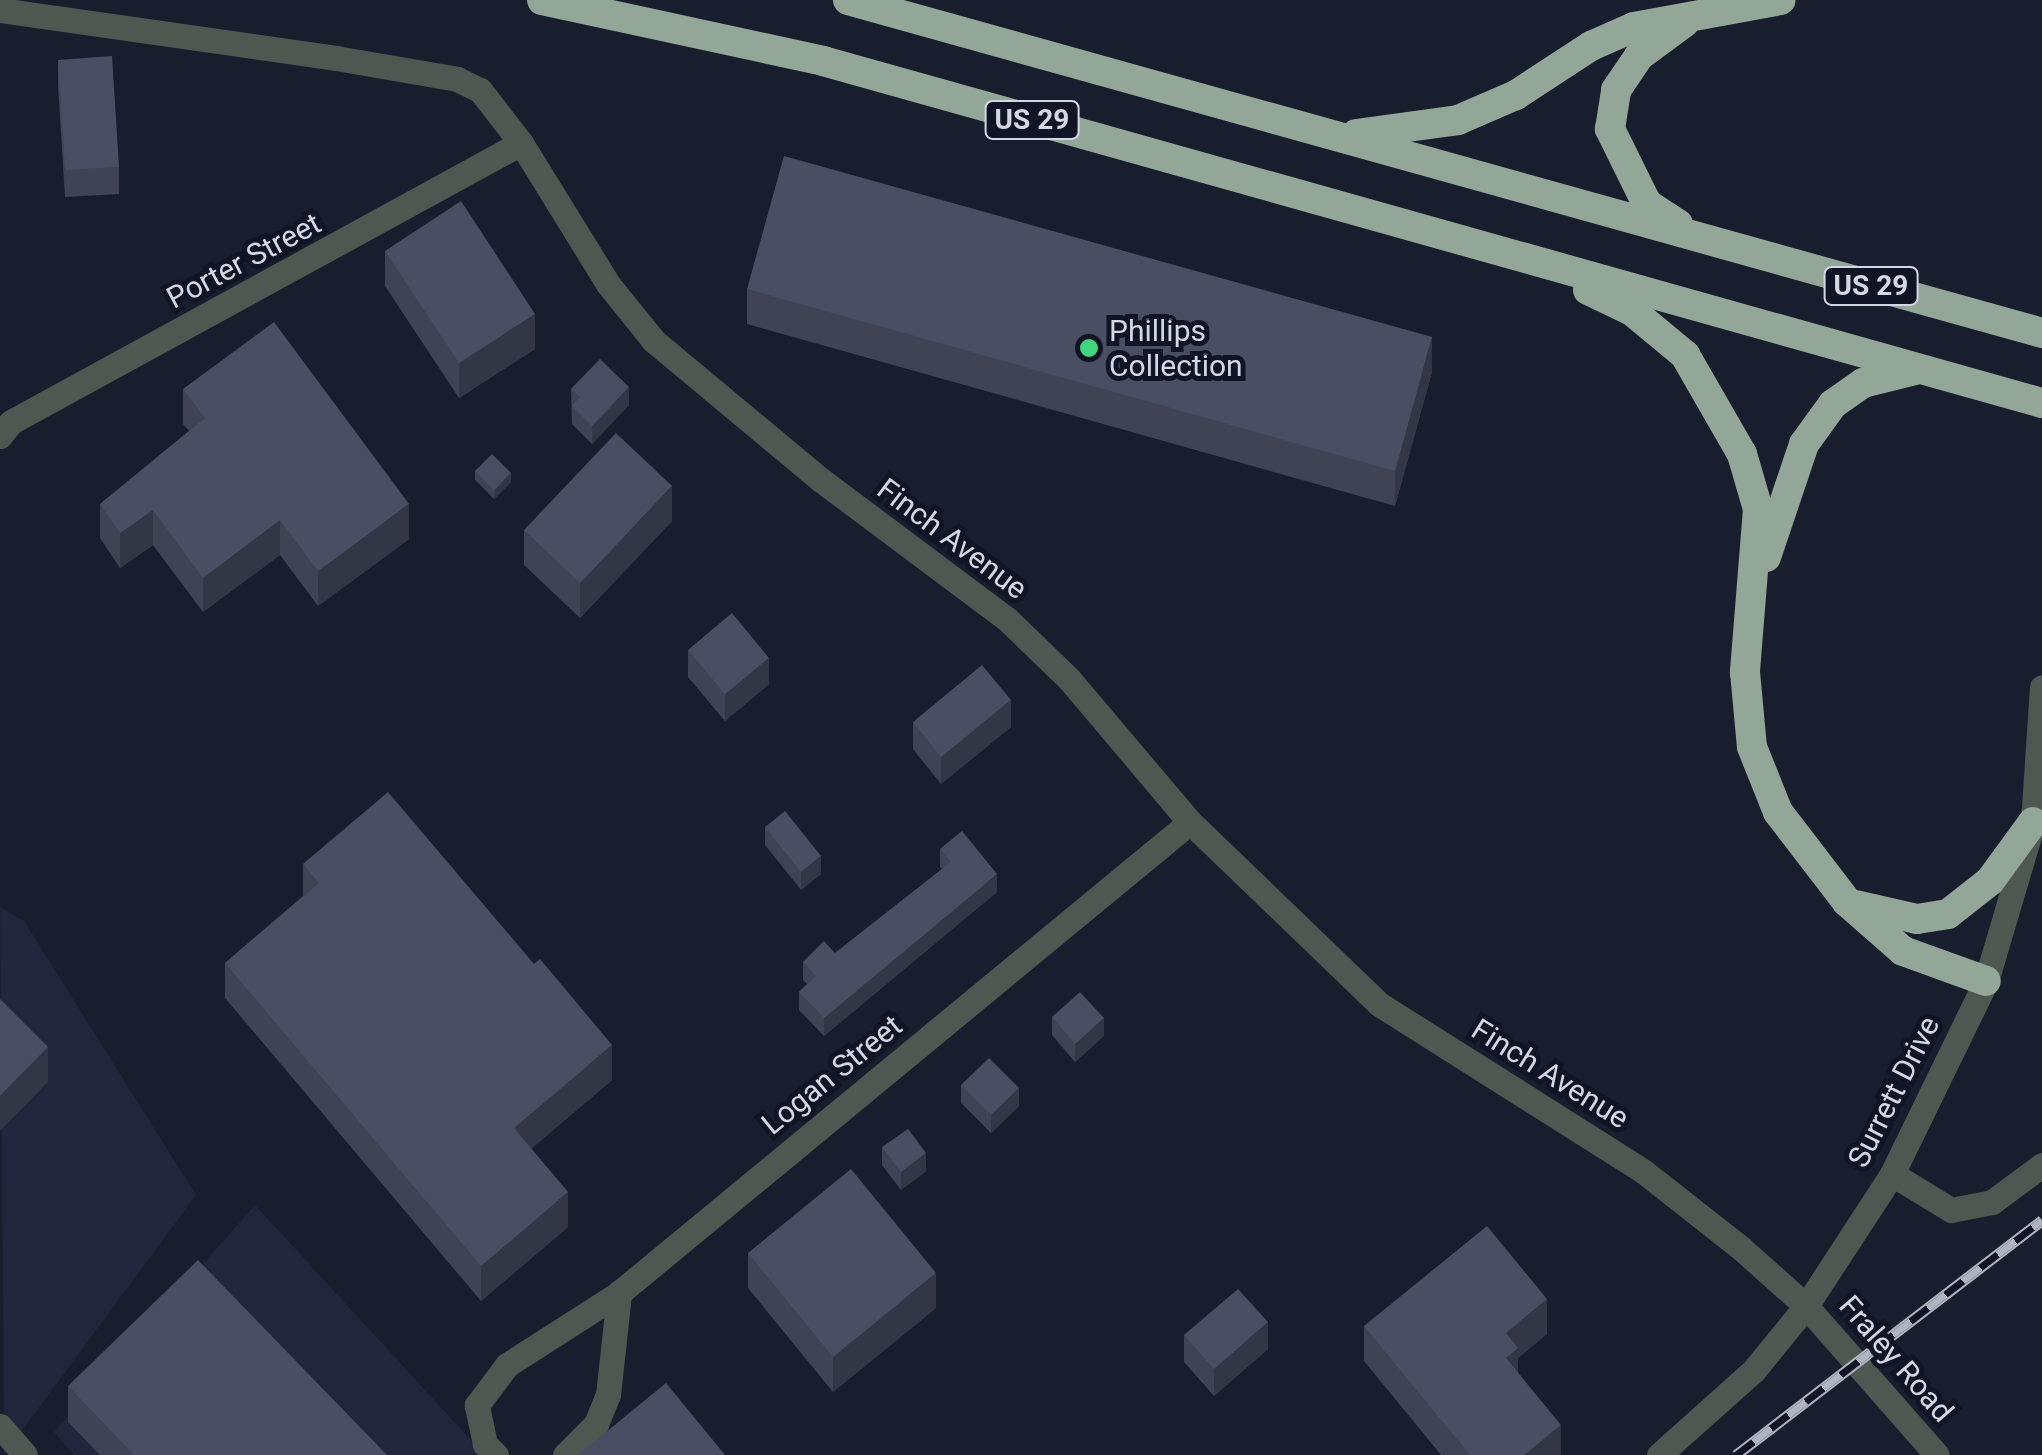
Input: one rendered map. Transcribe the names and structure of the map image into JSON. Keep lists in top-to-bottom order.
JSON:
{
  "streets": {
    "highway": ["US 29"],
    "street": [
      "Porter Street",
      "Finch Avenue",
      "Logan Street",
      "Surrett Drive",
      "Fraley Road"
    ]
  },
  "crossings": [
    ["Porter Street", "Finch Avenue"],
    ["Finch Avenue", "Logan Street"],
    ["Finch Avenue", "Surrett Drive"],
    ["Finch Avenue", "Fraley Road"],
    ["Surrett Drive", "Fraley Road"]
  ],
  "places": ["Phillips Collection"]
}
